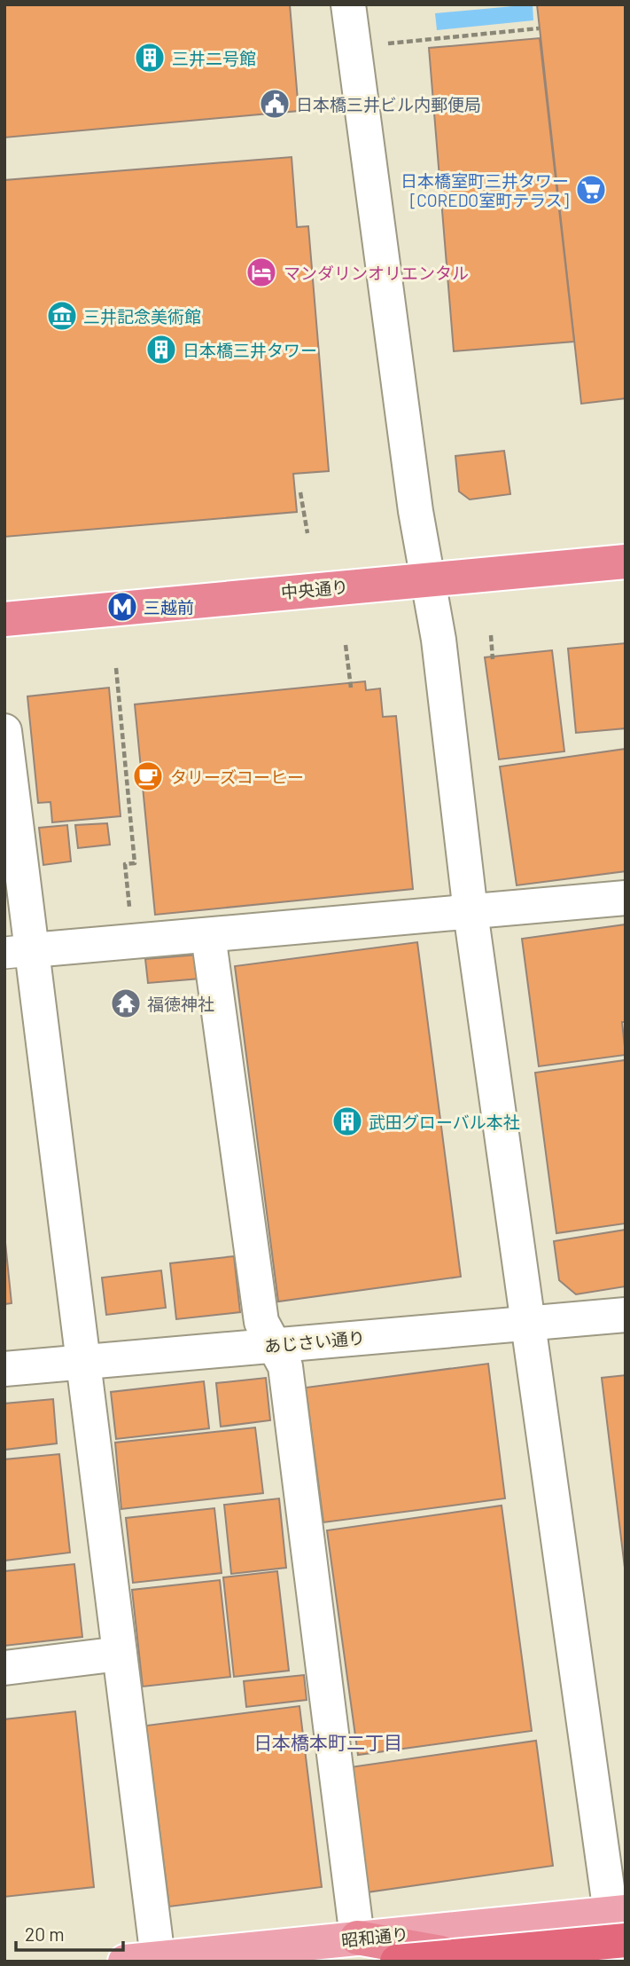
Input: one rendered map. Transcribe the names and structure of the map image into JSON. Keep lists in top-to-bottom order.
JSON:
{
  "streets": {
    "highway": ["中央通り"],
    "main road": ["昭和通り"],
    "street": ["あじさい通り"]
  },
  "districts": ["日本橋本町二丁目"],
  "places": {
    "building": ["三井二号館", "日本橋三井タワー", "武田グローバル本社"],
    "public building": ["日本橋三井ビル内郵便局"],
    "supermarket": ["日本橋室町三井タワー [COREDO室町テラス]"],
    "hotel": ["マンダリンオリエンタル"],
    "museum": ["三井記念美術館"],
    "metro station": ["三越前"],
    "cafe": ["タリーズコーヒー"],
    "temple": ["福徳神社"]
  },
  "scale_bar": "20 m"
}
